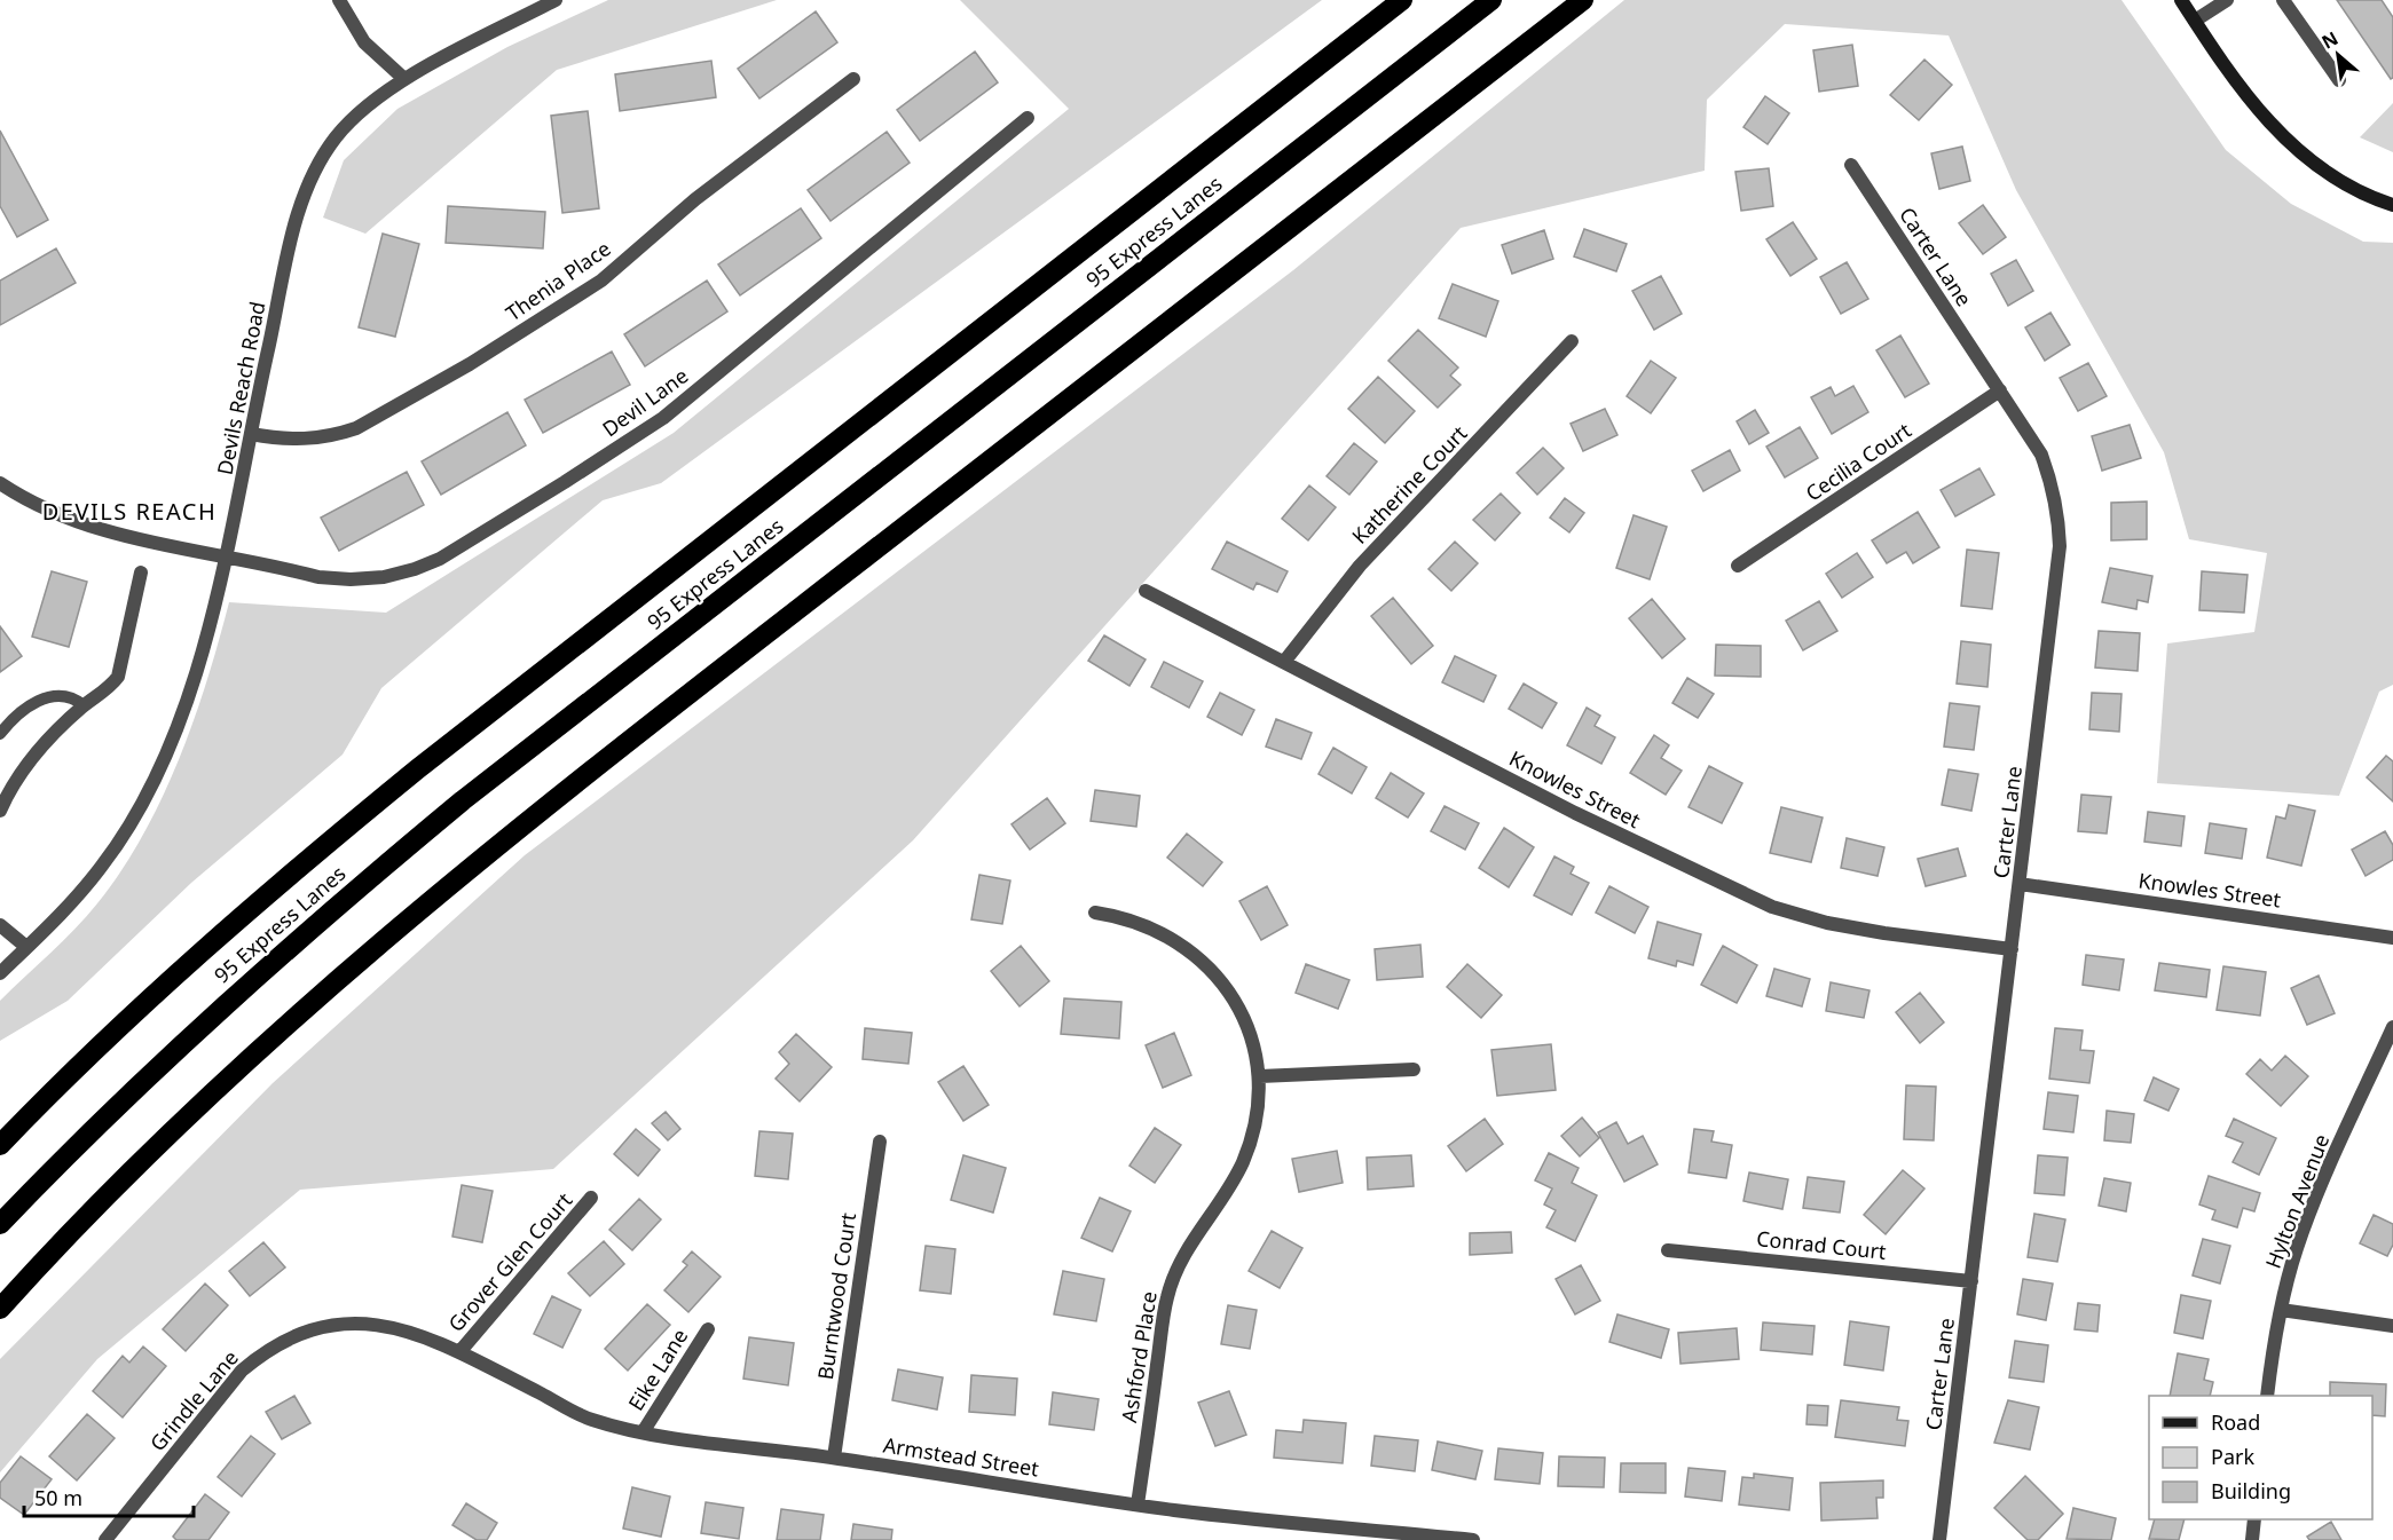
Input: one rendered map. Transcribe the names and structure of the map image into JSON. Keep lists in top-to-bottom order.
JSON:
{
  "streets": {
    "highway": ["95 Express Lanes"],
    "street": [
      "Carter Lane",
      "Thenia Place",
      "Devils Reach Road",
      "Devil Lane",
      "Cecilia Court",
      "Katherine Court",
      "Knowles Street",
      "Hylton Avenue",
      "Conrad Court",
      "Grover Glen Court",
      "Burntwood Court",
      "Ashford Place",
      "Eike Lane",
      "Grindle Lane",
      "Armstead Street"
    ]
  },
  "crossings": [
    ["Carter Lane", "Cecilia Court"],
    ["Carter Lane", "Knowles Street"],
    ["Carter Lane", "Conrad Court"],
    ["Thenia Place", "Devils Reach Road"],
    ["Devils Reach Road", "Devil Lane"],
    ["Katherine Court", "Knowles Street"],
    ["Grover Glen Court", "Grindle Lane"],
    ["Grover Glen Court", "Armstead Street"],
    ["Burntwood Court", "Armstead Street"],
    ["Ashford Place", "Armstead Street"],
    ["Eike Lane", "Armstead Street"],
    ["Grindle Lane", "Armstead Street"]
  ],
  "districts": ["DEVILS REACH"],
  "legend": ["Road", "Park", "Building"],
  "scale_bar": "50 m",
  "north": "top left"
}
